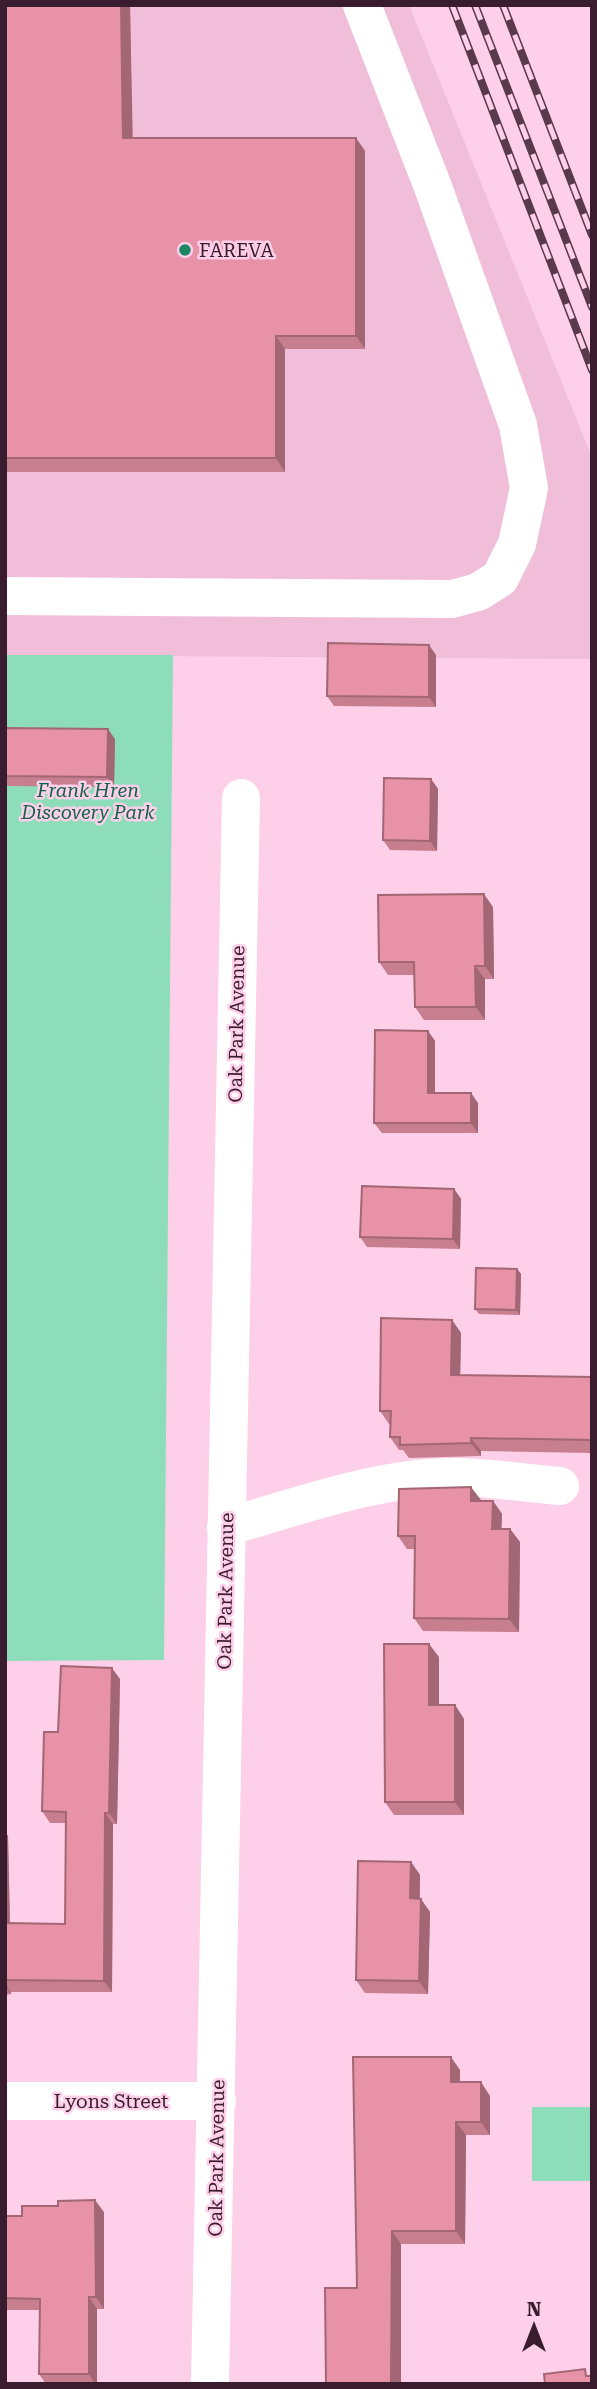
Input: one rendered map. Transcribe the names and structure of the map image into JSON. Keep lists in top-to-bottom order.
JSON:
{
  "streets": {
    "street": ["Oak Park Avenue", "Lyons Street"]
  },
  "crossings": [
    ["Oak Park Avenue", "Lyons Street"]
  ],
  "parks": ["Frank Hren Discovery Park"],
  "places": ["FAREVA"],
  "north": "top"
}
